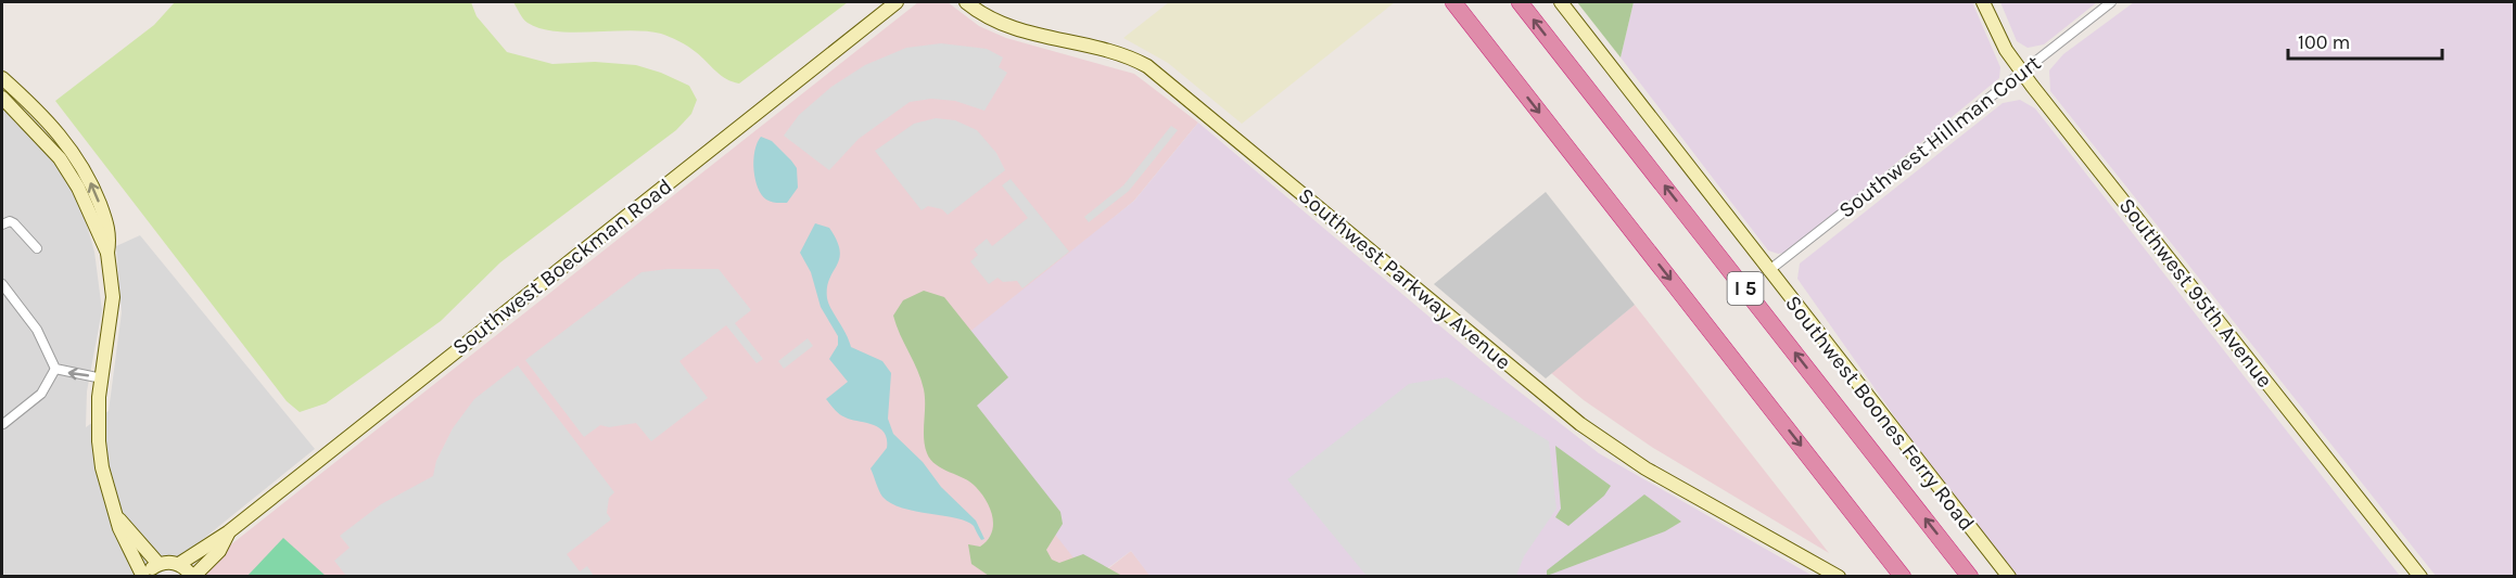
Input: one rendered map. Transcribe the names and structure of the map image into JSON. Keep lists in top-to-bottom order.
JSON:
{
  "streets": {
    "highway": ["I 5"],
    "main road": [
      "Southwest Boeckman Road",
      "Southwest Parkway Avenue",
      "Southwest 95th Avenue",
      "Southwest Boones Ferry Road"
    ],
    "street": ["Southwest Hillman Court"]
  },
  "crossings": [
    ["Southwest Hillman Court", "Southwest 95th Avenue"],
    ["Southwest Hillman Court", "Southwest Boones Ferry Road"]
  ],
  "scale_bar": "100 m"
}
